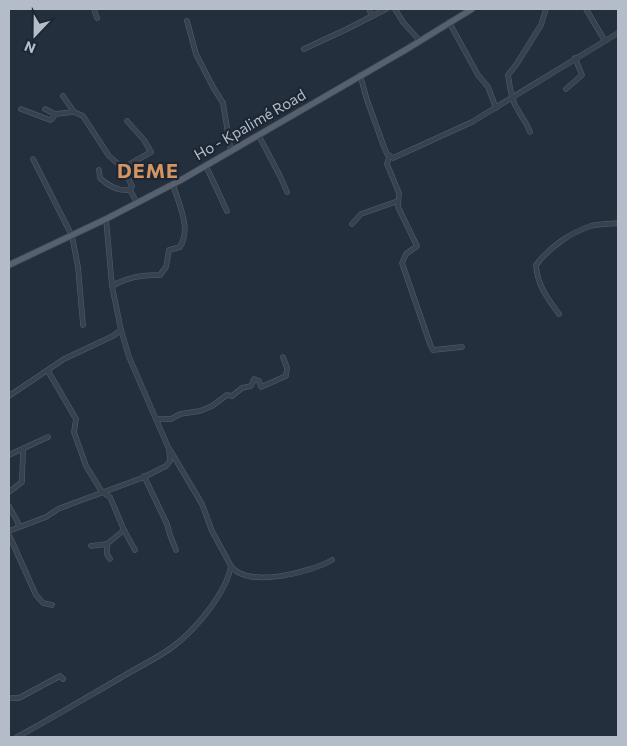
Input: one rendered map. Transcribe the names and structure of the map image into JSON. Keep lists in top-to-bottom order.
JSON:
{
  "streets": {
    "main road": ["Ho - Kpalimé Road"]
  },
  "districts": ["DEME"],
  "north": "bottom"
}
